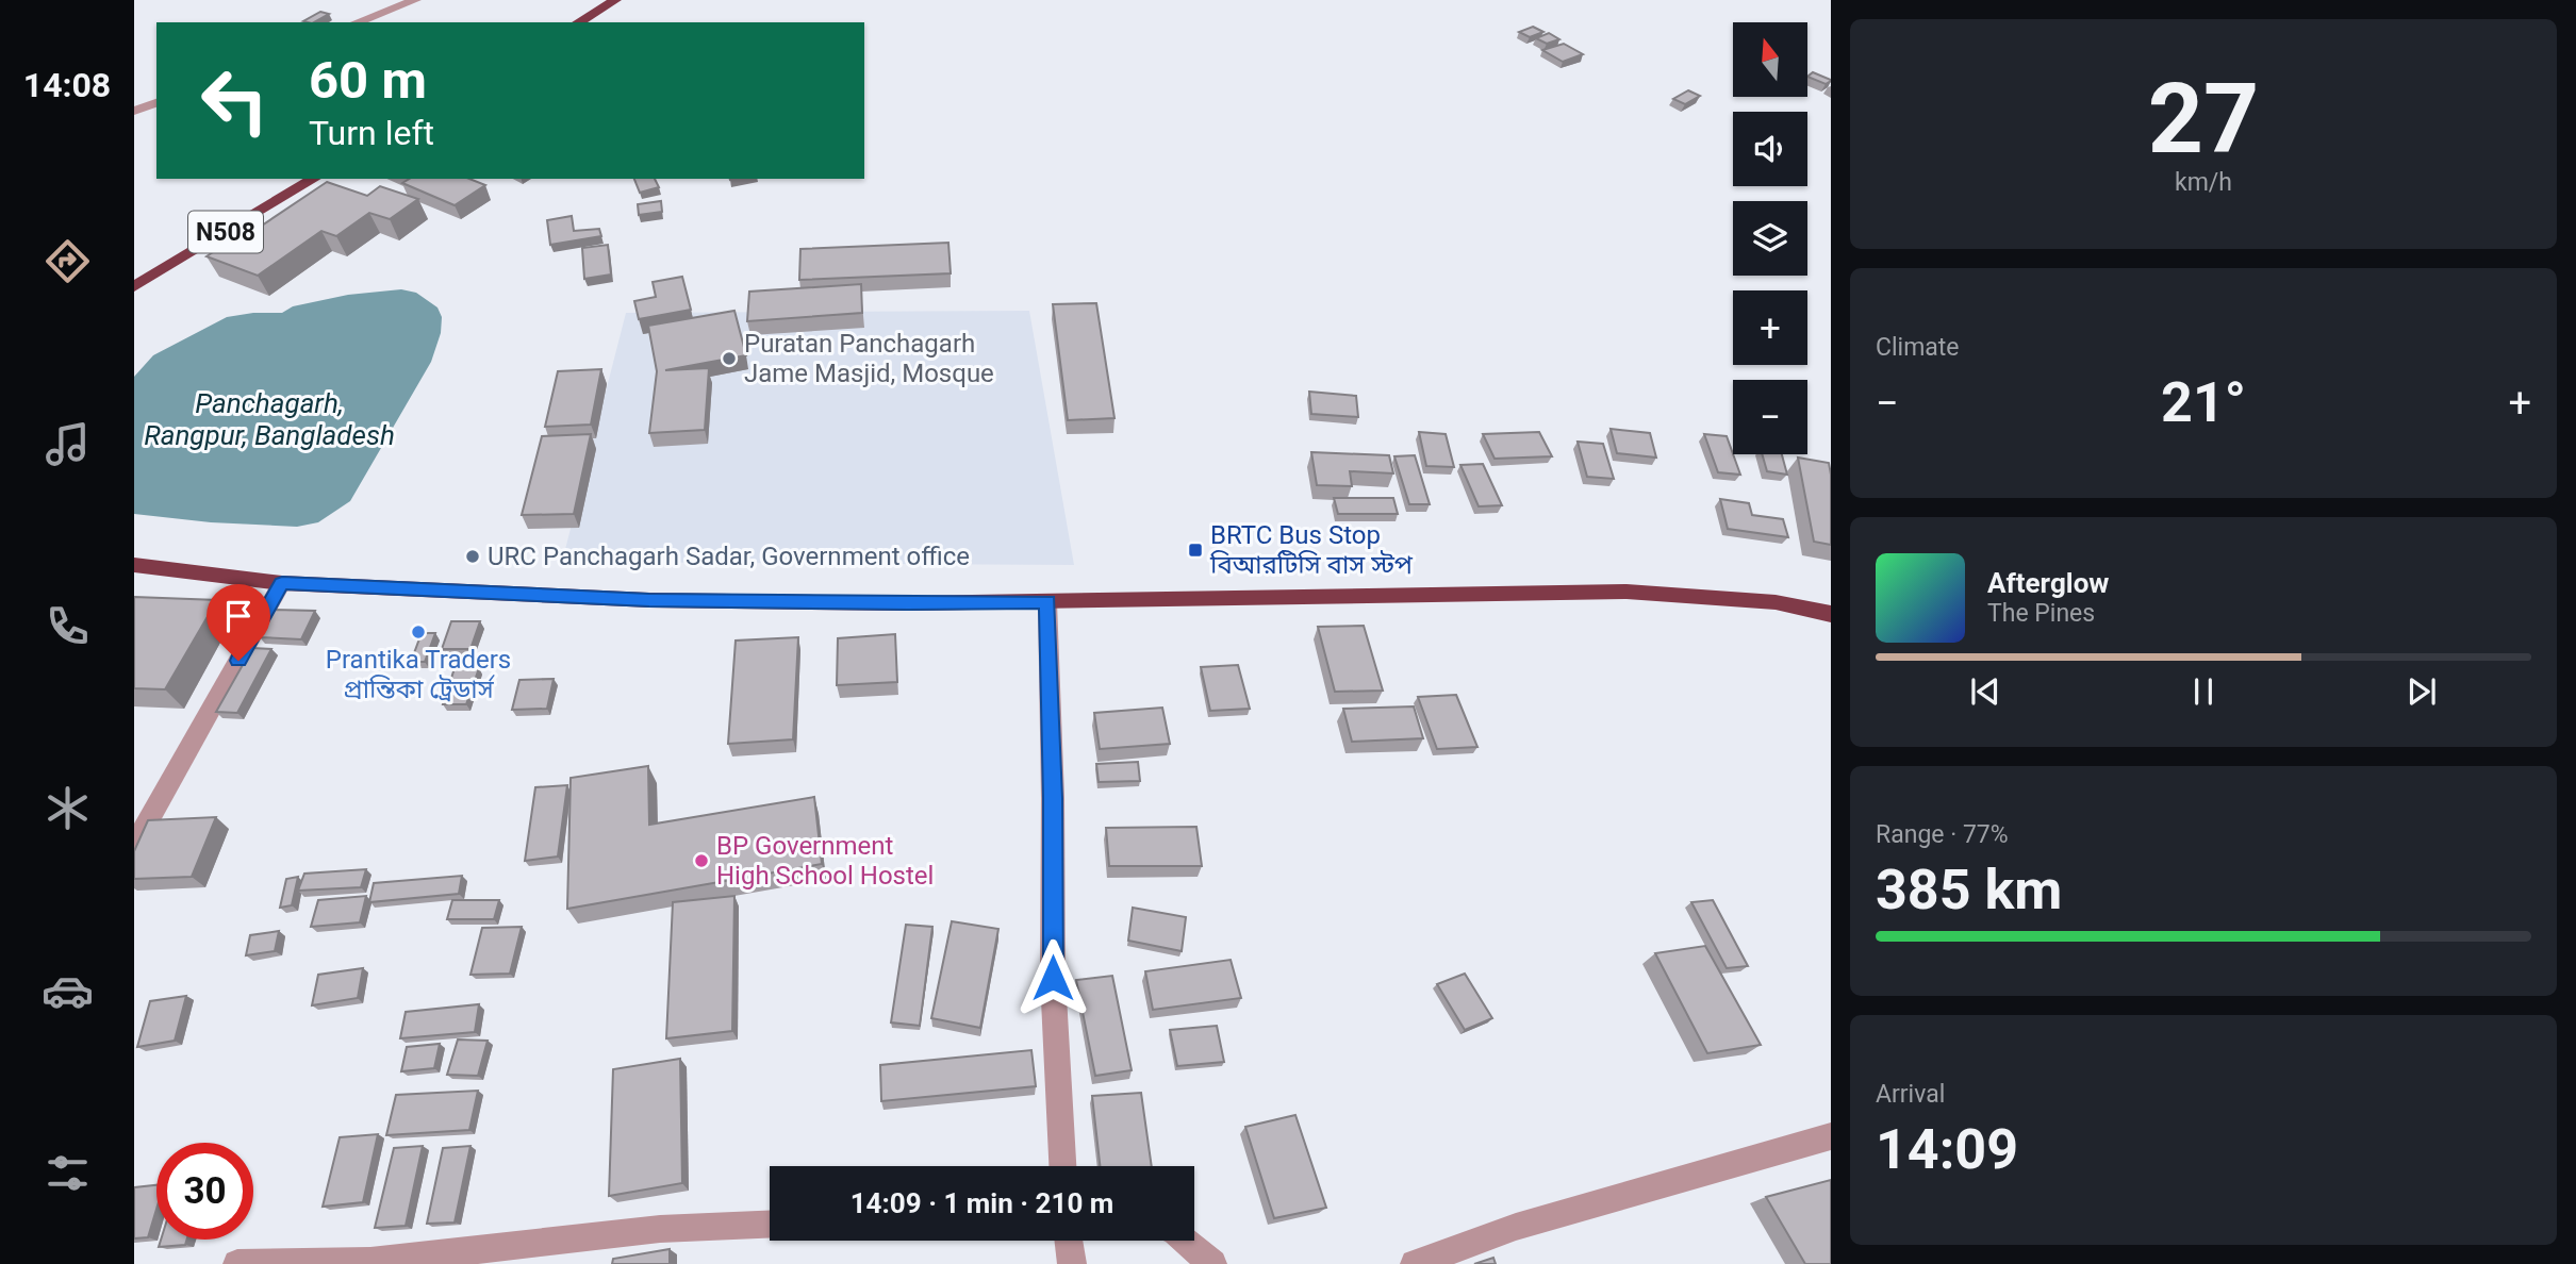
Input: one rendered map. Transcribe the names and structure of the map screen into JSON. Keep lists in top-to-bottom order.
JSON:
{
  "streets": {
    "highway": ["N508"]
  },
  "water": ["Panchagarh, Rangpur, Bangladesh"],
  "places": {
    "other": [
      "Puratan Panchagarh Jame Masjid, Mosque",
      "URC Panchagarh Sadar, Government office",
      "Prantika Traders প্রান্তিকা ট্রেডার্স",
      "BP Government High School Hostel"
    ],
    "transit": ["BRTC Bus Stop বিআরটিসি বাস স্টপ"]
  },
  "north": "top",
  "page": {
    "tabs": "14:08",
    "tile": [
      ["27", "km/h"],
      "Climate",
      ["Range · 77%", "385 km"],
      ["Arrival", "14:09"]
    ],
    "map_buttons": ["+", "−"],
    "turn": ["60 m", "Turn left"],
    "heat": ["−", "21°", "+"],
    "song": ["Afterglow", "The Pines"],
    "limit": "30",
    "trip": "14:09 · 1 min · 210 m"
  }
}
